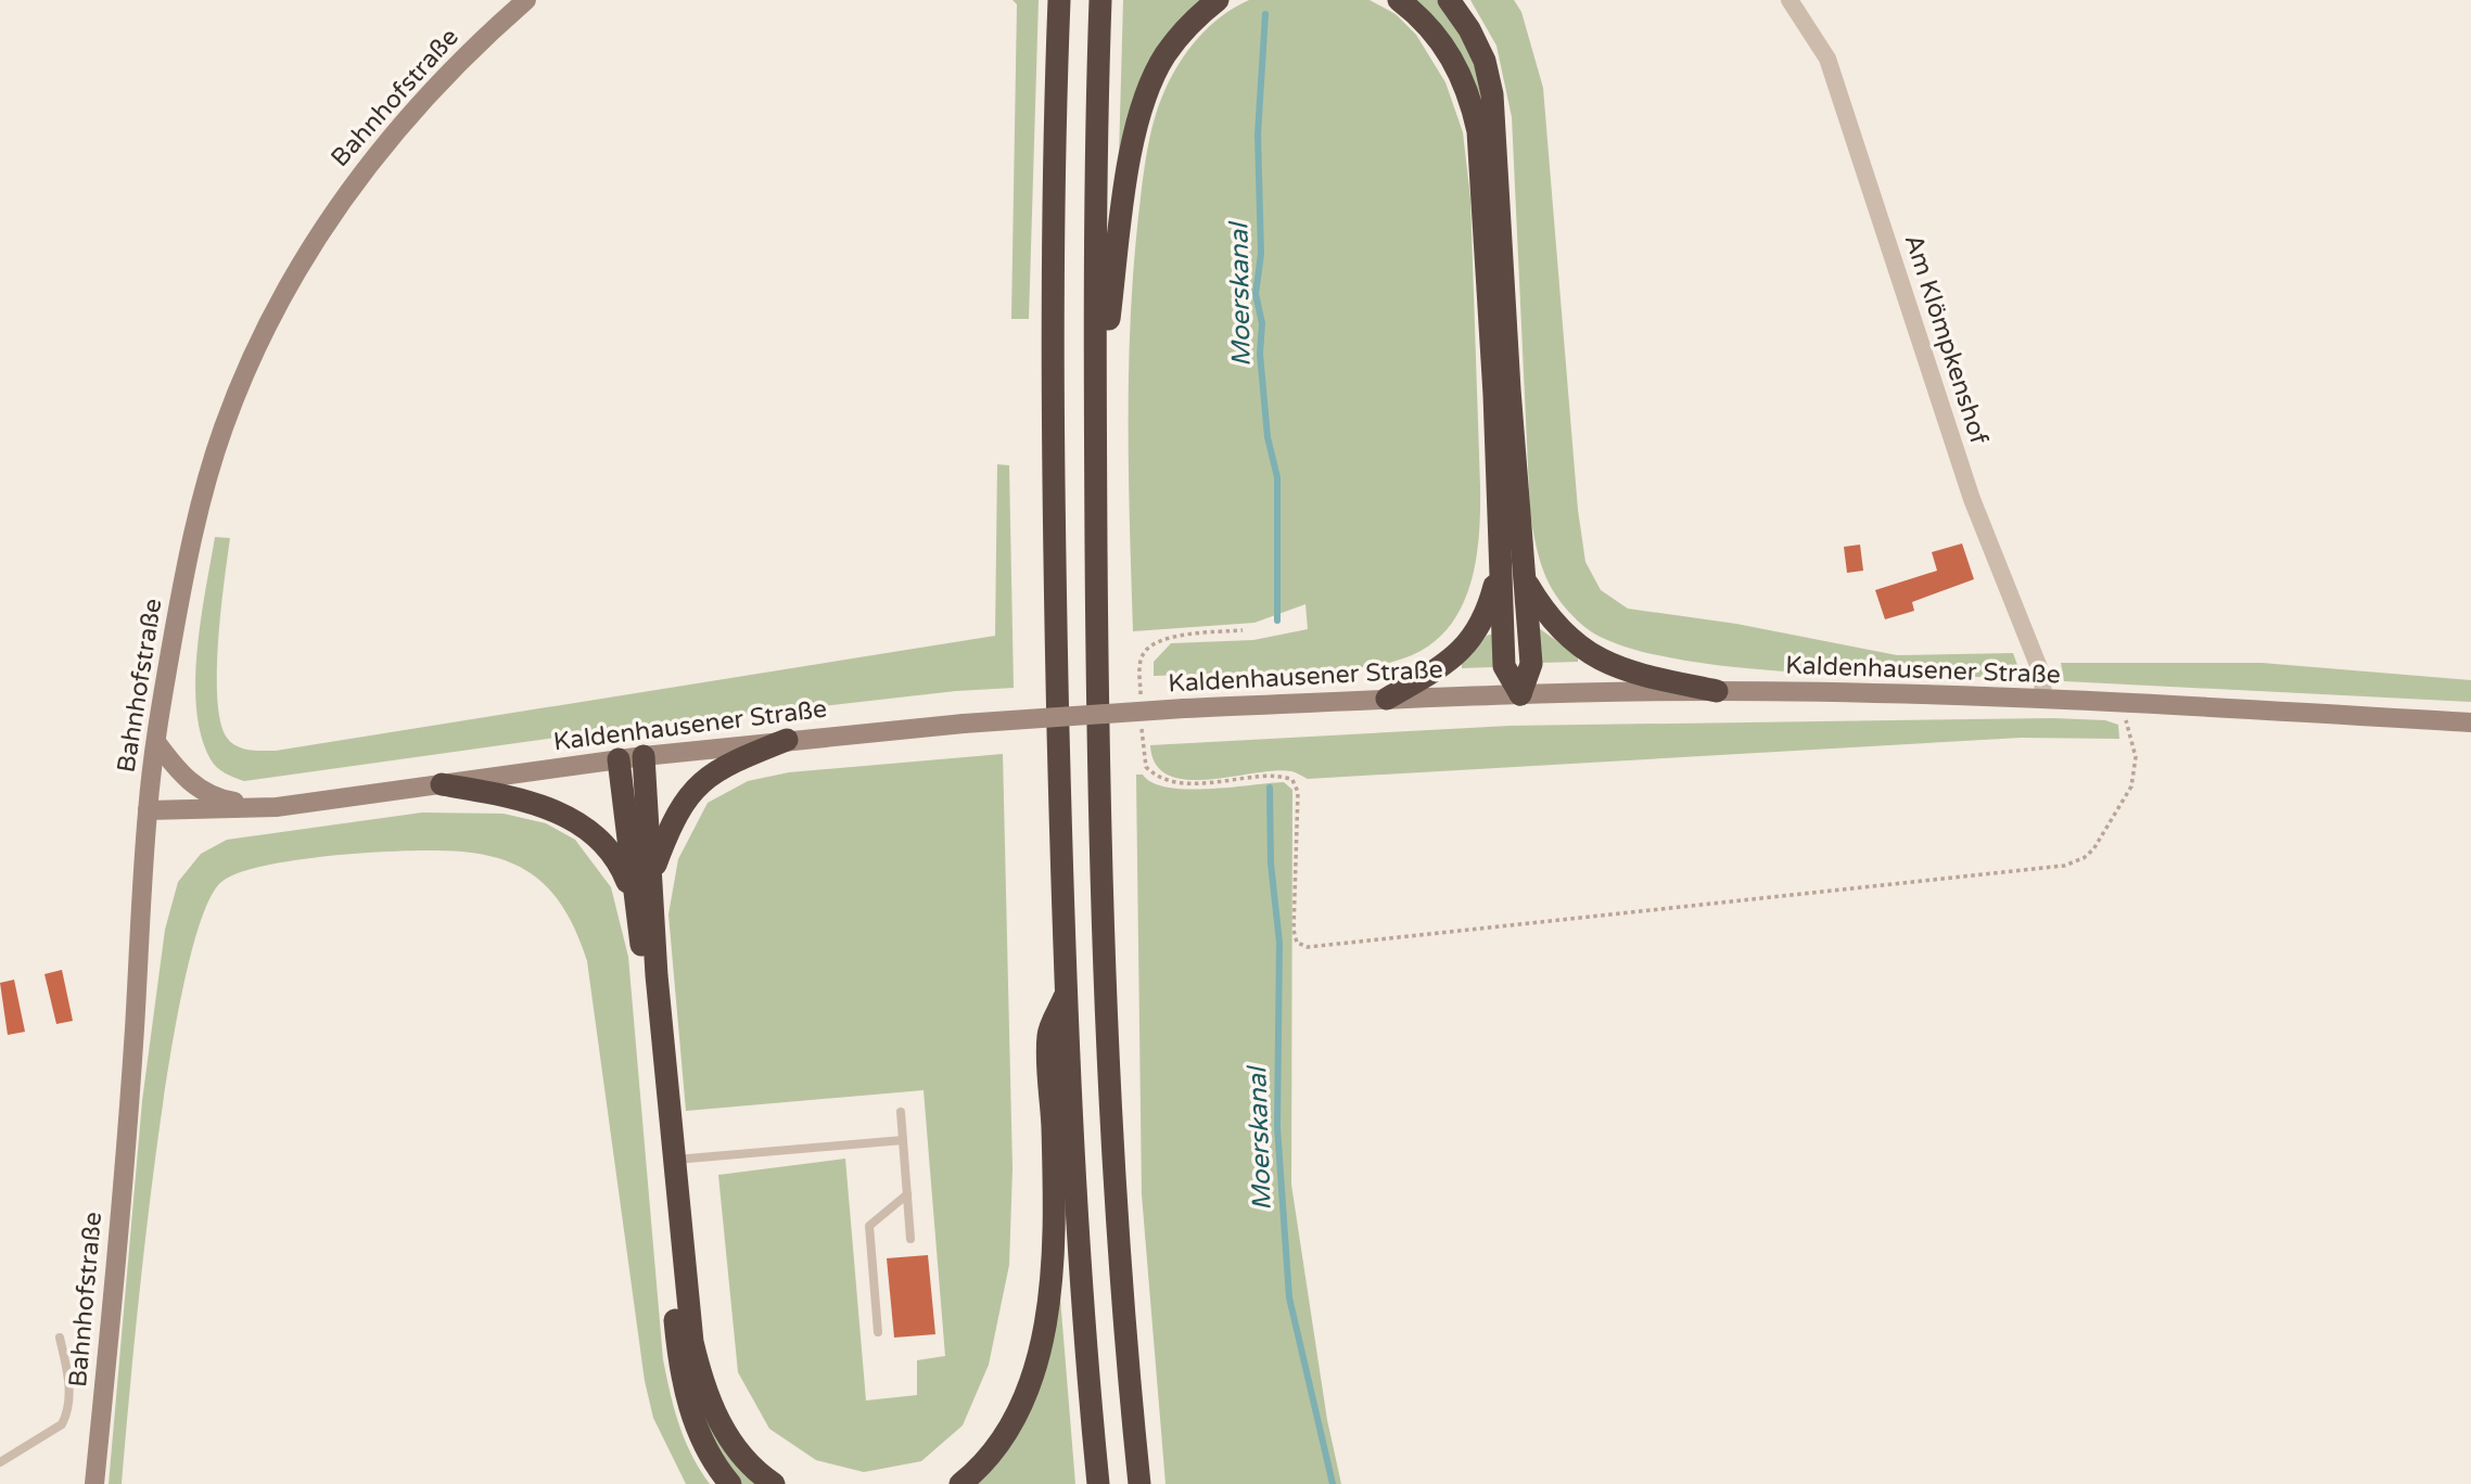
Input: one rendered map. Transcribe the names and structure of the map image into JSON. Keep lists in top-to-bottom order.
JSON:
{
  "streets": {
    "main road": ["Bahnhofstraße", "Kaldenhausener Straße"],
    "street": ["Am Klömpkenshof"]
  },
  "crossings": [
    ["Bahnhofstraße", "Kaldenhausener Straße"],
    ["Am Klömpkenshof", "Kaldenhausener Straße"]
  ],
  "water": ["Moerskanal"]
}
